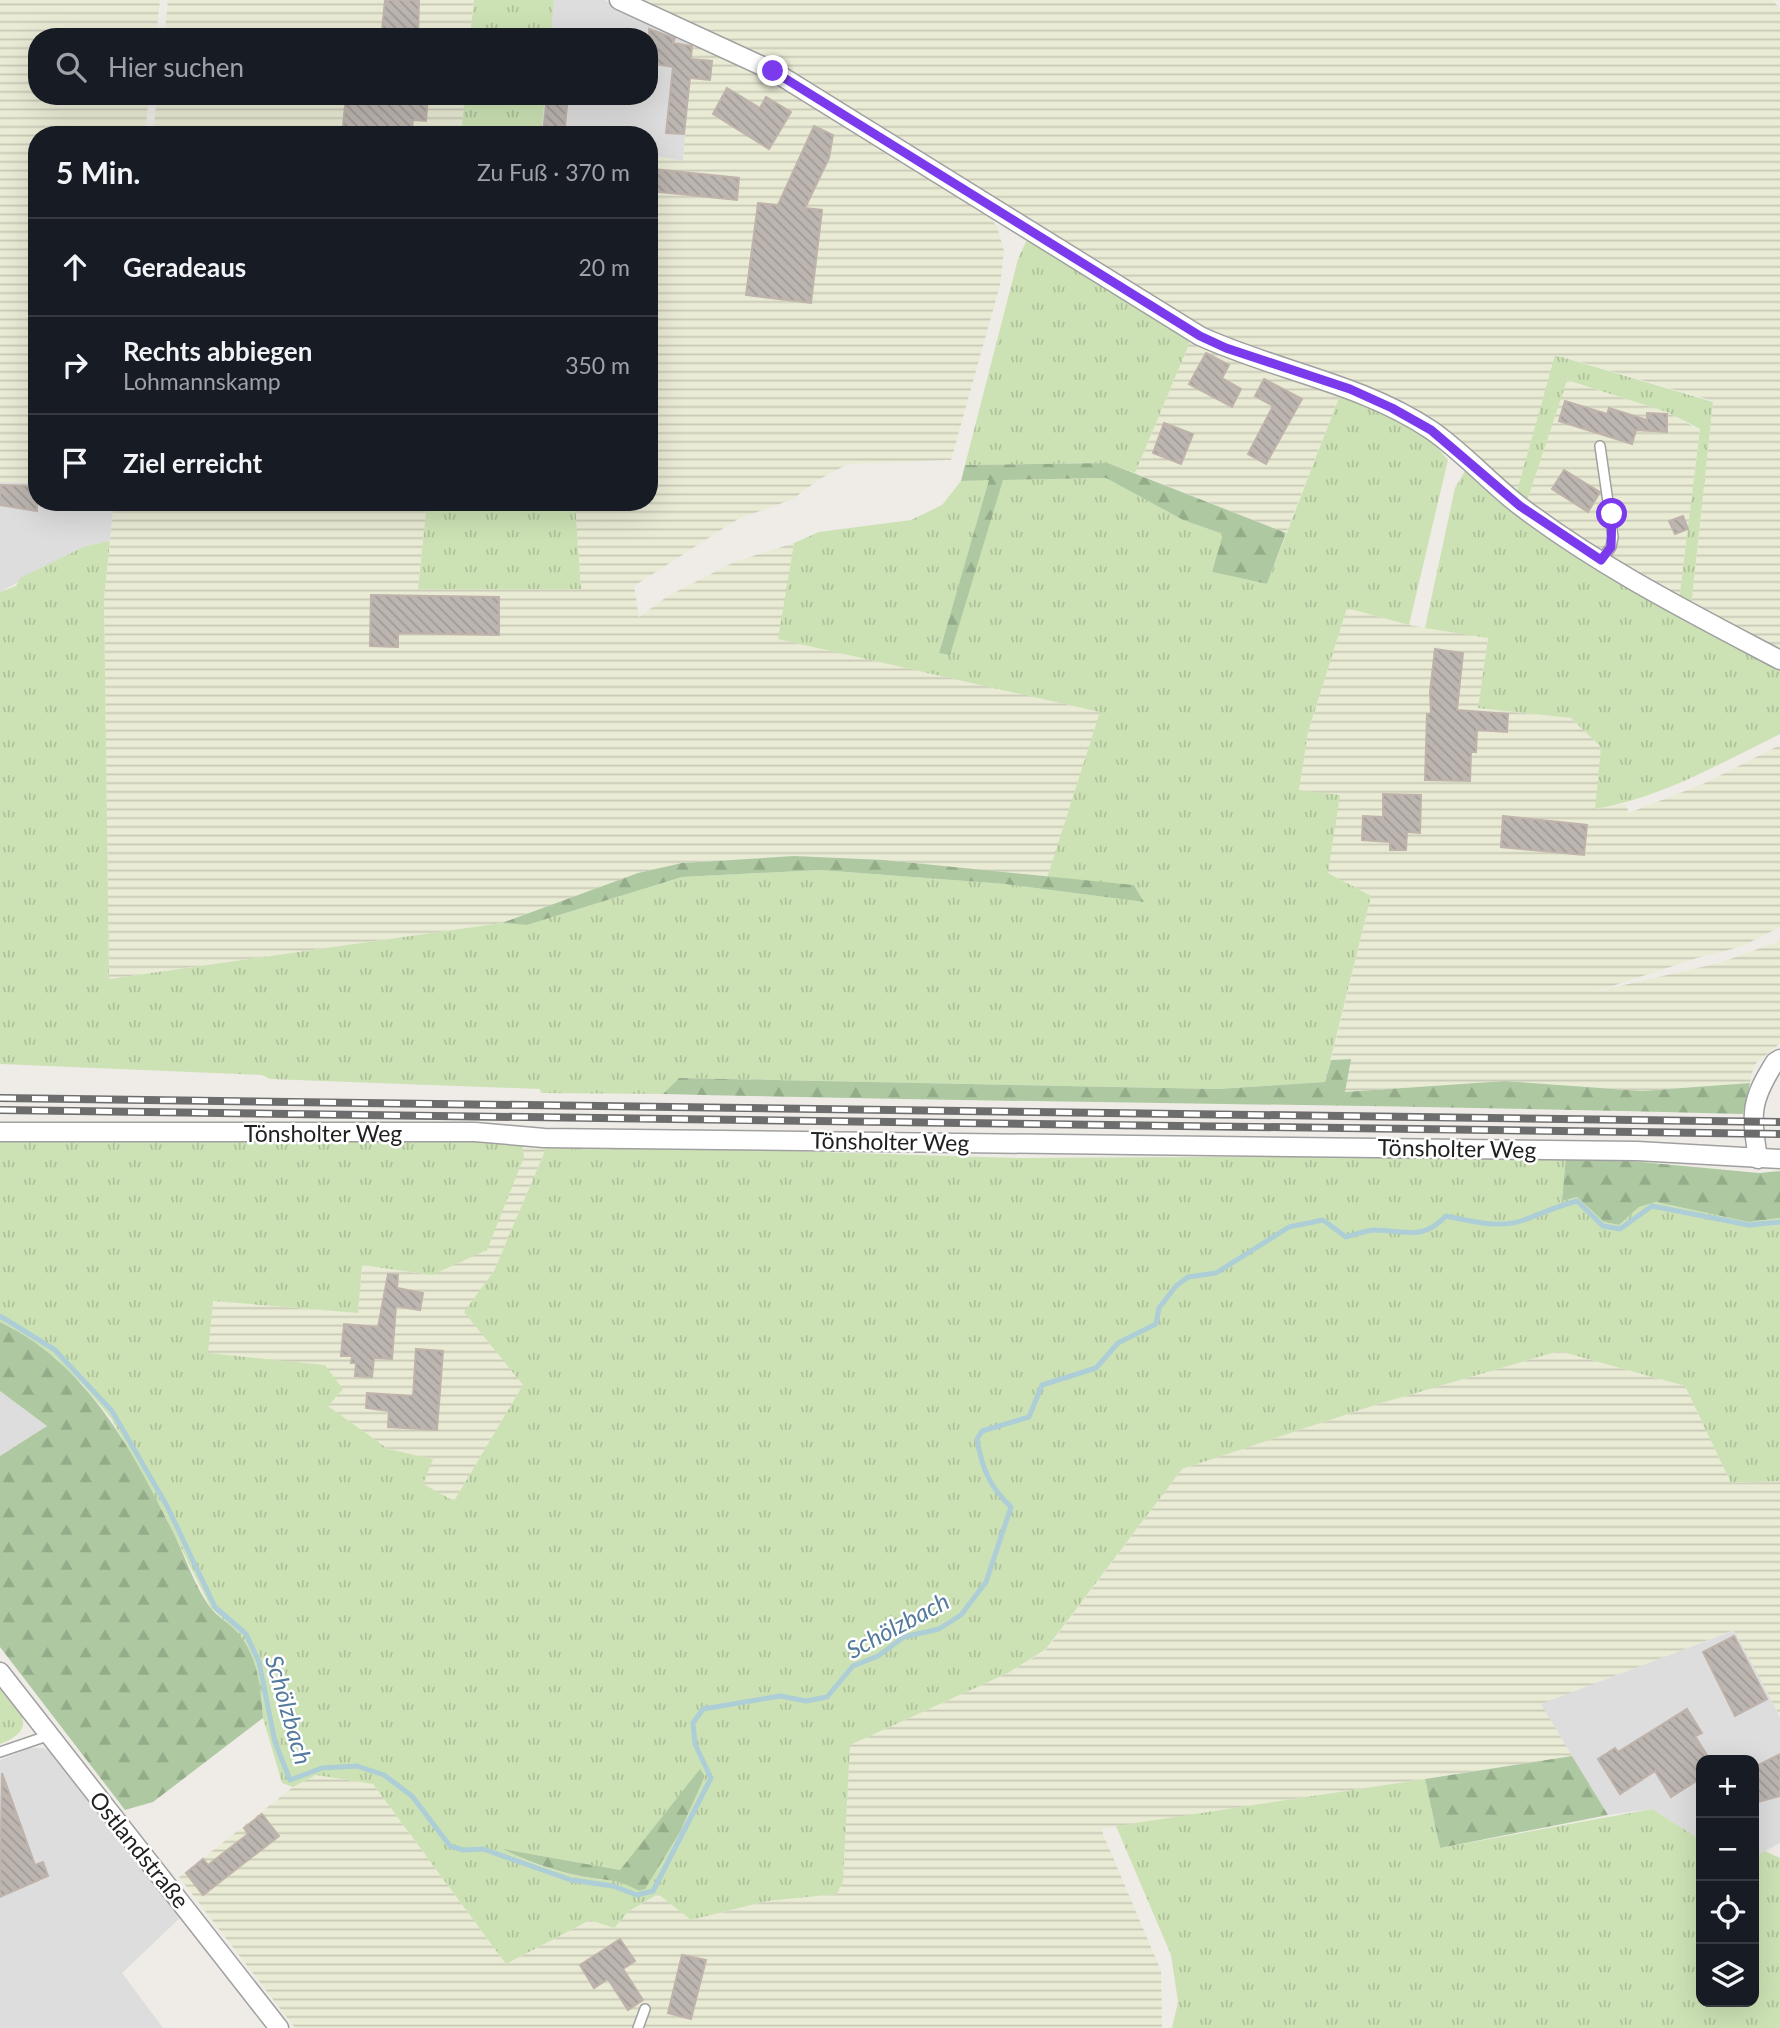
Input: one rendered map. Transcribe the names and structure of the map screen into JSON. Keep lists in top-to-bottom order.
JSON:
{
  "streets": {
    "street": ["Tönsholter Weg", "Ostlandstraße"]
  },
  "water": ["Schölzbach"],
  "page": {
    "search": "Hier suchen",
    "heading": ["5 Min.", "Zu Fuß · 370 m"],
    "list": [
      ["Geradeaus", "20 m"],
      ["Rechts abbiegen", "Lohmannskamp", "350 m"],
      "Ziel erreicht"
    ],
    "map_buttons": ["+", "−"]
  }
}
